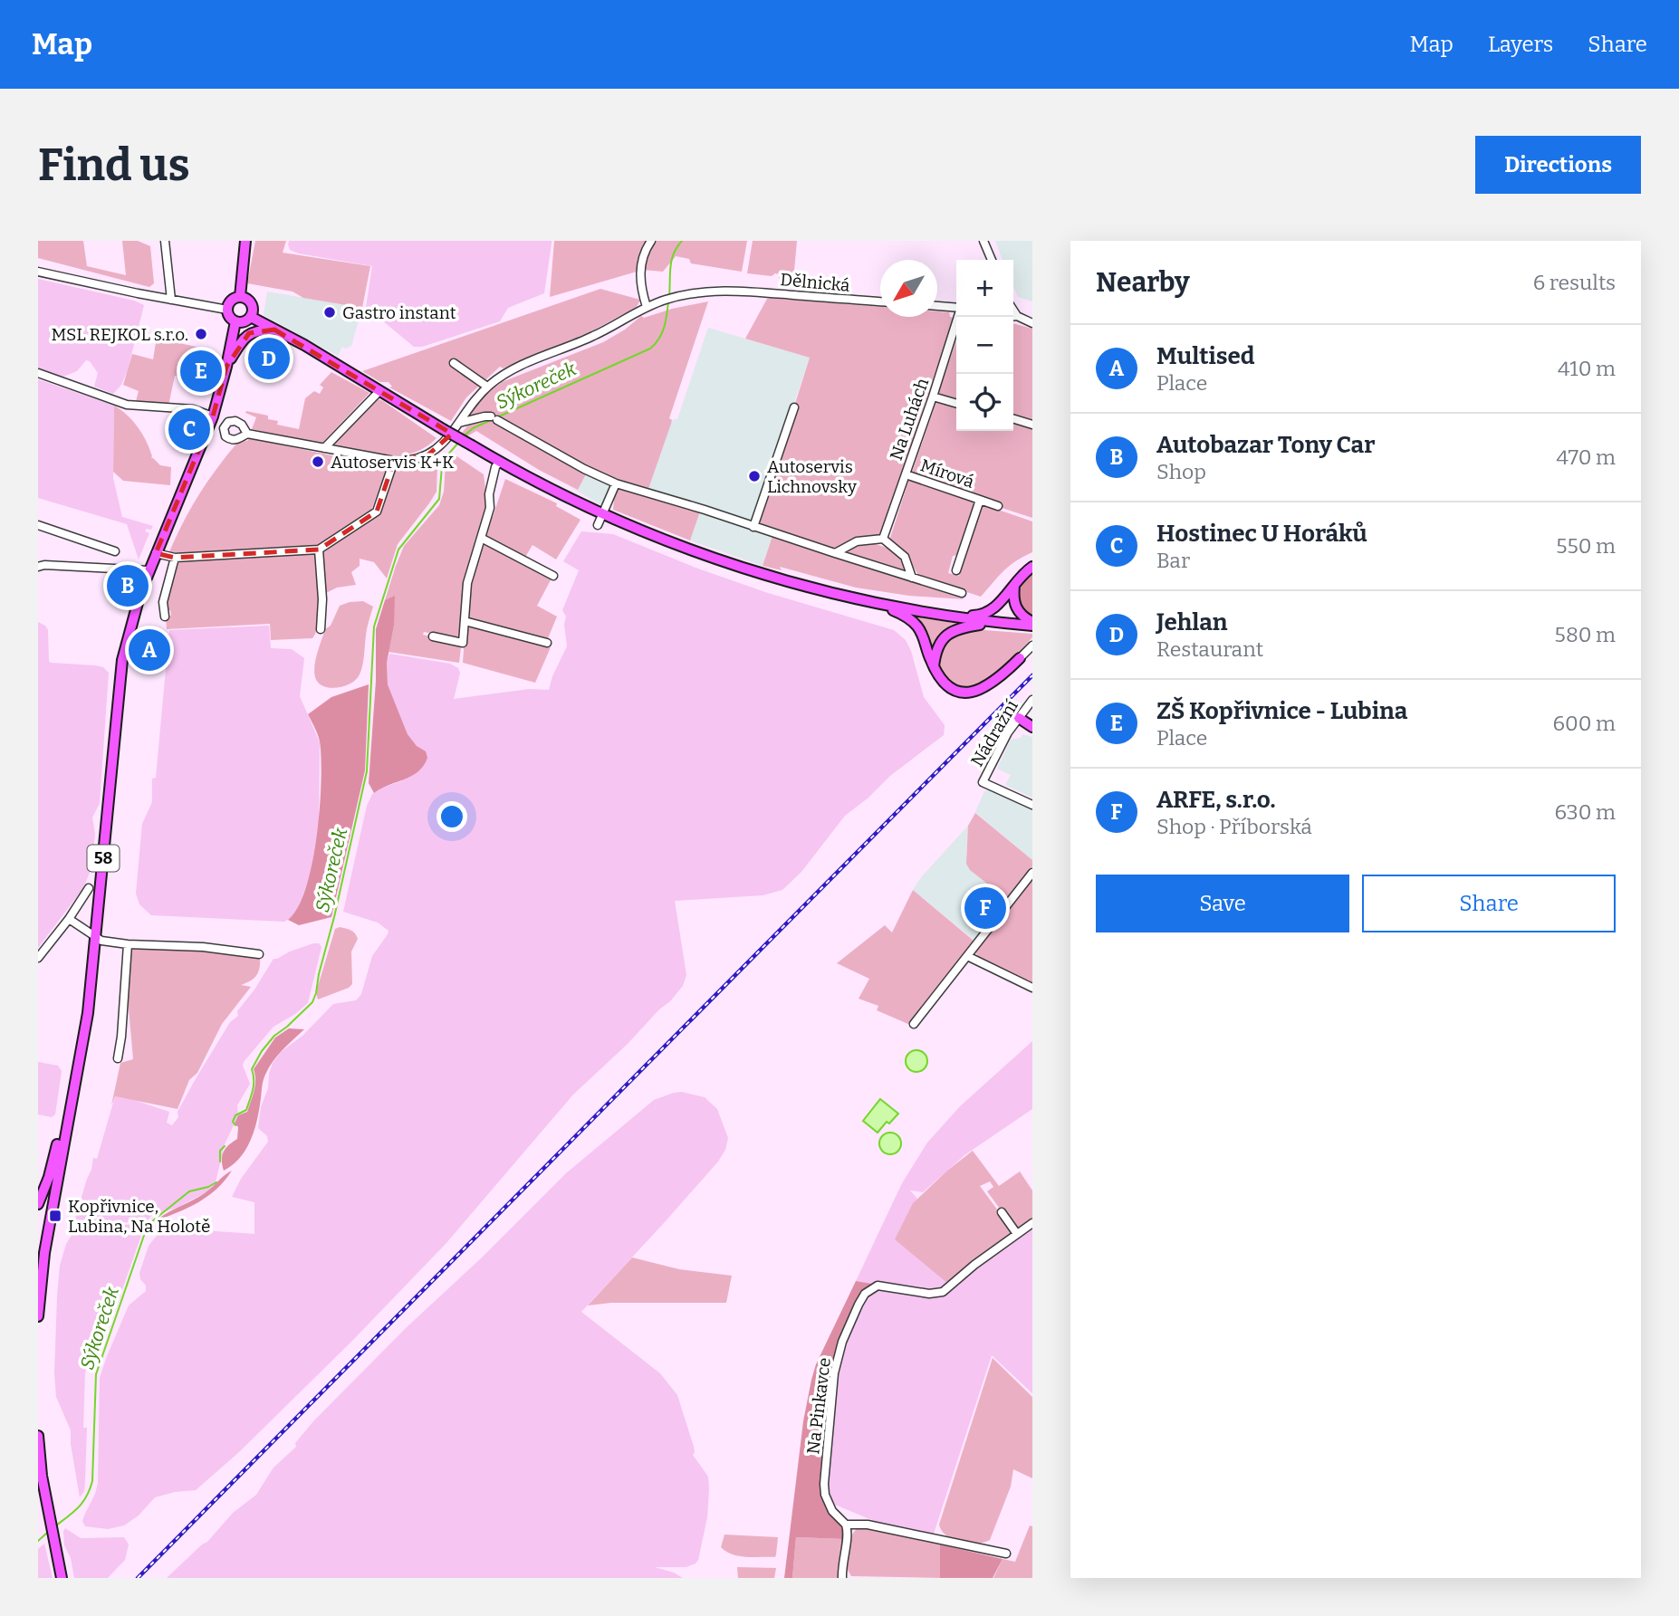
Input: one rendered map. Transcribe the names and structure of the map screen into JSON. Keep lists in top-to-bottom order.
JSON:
{
  "streets": {
    "main road": ["58"],
    "street": [
      "Dělnická",
      "Na Luhách",
      "Mírová",
      "Nádražní",
      "Na Pinkavce"
    ]
  },
  "crossings": [
    ["Na Luhách", "Mírová"]
  ],
  "water": ["Sýkoreček"],
  "places": {
    "other": [
      "Gastro instant",
      "MSL REJKOL s.r.o.",
      "Autoservis K+K",
      "Autoservis Lichnovsky"
    ],
    "transit": ["Kopřivnice, Lubina, Na Holotě"]
  },
  "north": "bottom left",
  "page": {
    "header": "Map",
    "nav": ["Map", "Layers", "Share"],
    "buttons": [
      "Directions",
      ["Save", "Share"]
    ],
    "title": "Find us",
    "heading": ["Nearby", "6 results"],
    "map_buttons": ["+", "−"],
    "list": [
      {
        "mark": "A",
        "name": "Multised",
        "note": "Place",
        "value": "410 m"
      },
      {
        "mark": "B",
        "name": "Autobazar Tony Car",
        "note": "Shop",
        "value": "470 m"
      },
      {
        "mark": "C",
        "name": "Hostinec U Horáků",
        "note": "Bar",
        "value": "550 m"
      },
      {
        "mark": "D",
        "name": "Jehlan",
        "note": "Restaurant",
        "value": "580 m"
      },
      {
        "mark": "E",
        "name": "ZŠ Kopřivnice - Lubina",
        "note": "Place",
        "value": "600 m"
      },
      {
        "mark": "F",
        "name": "ARFE, s.r.o.",
        "note": "Shop · Příborská",
        "value": "630 m"
      }
    ],
    "pins": [
      "D",
      "E",
      "C",
      "B",
      "A",
      "F"
    ]
  }
}
